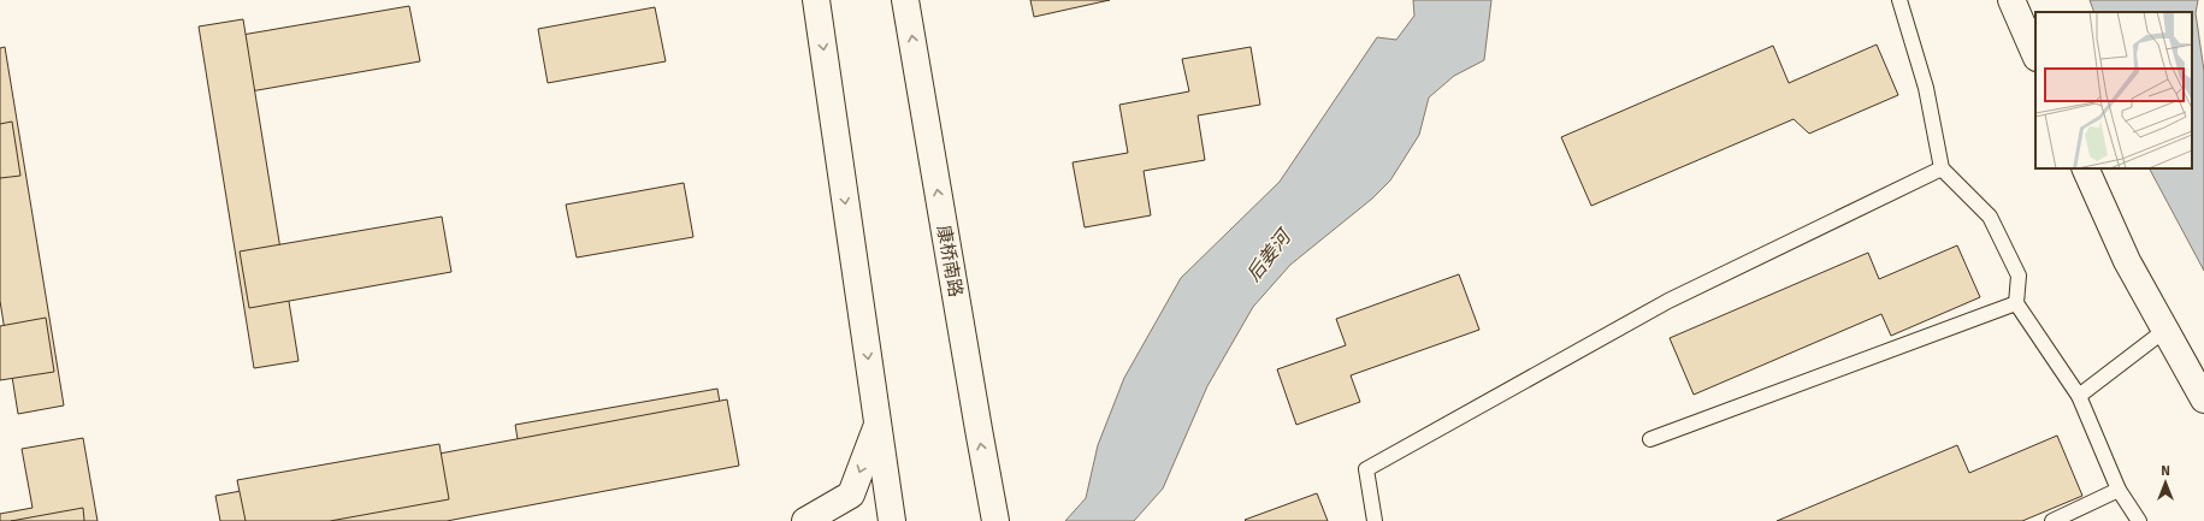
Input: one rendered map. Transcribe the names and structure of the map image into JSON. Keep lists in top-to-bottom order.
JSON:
{
  "streets": {
    "main road": ["康桥南路"]
  },
  "water": ["后姜河"],
  "north": "top"
}
